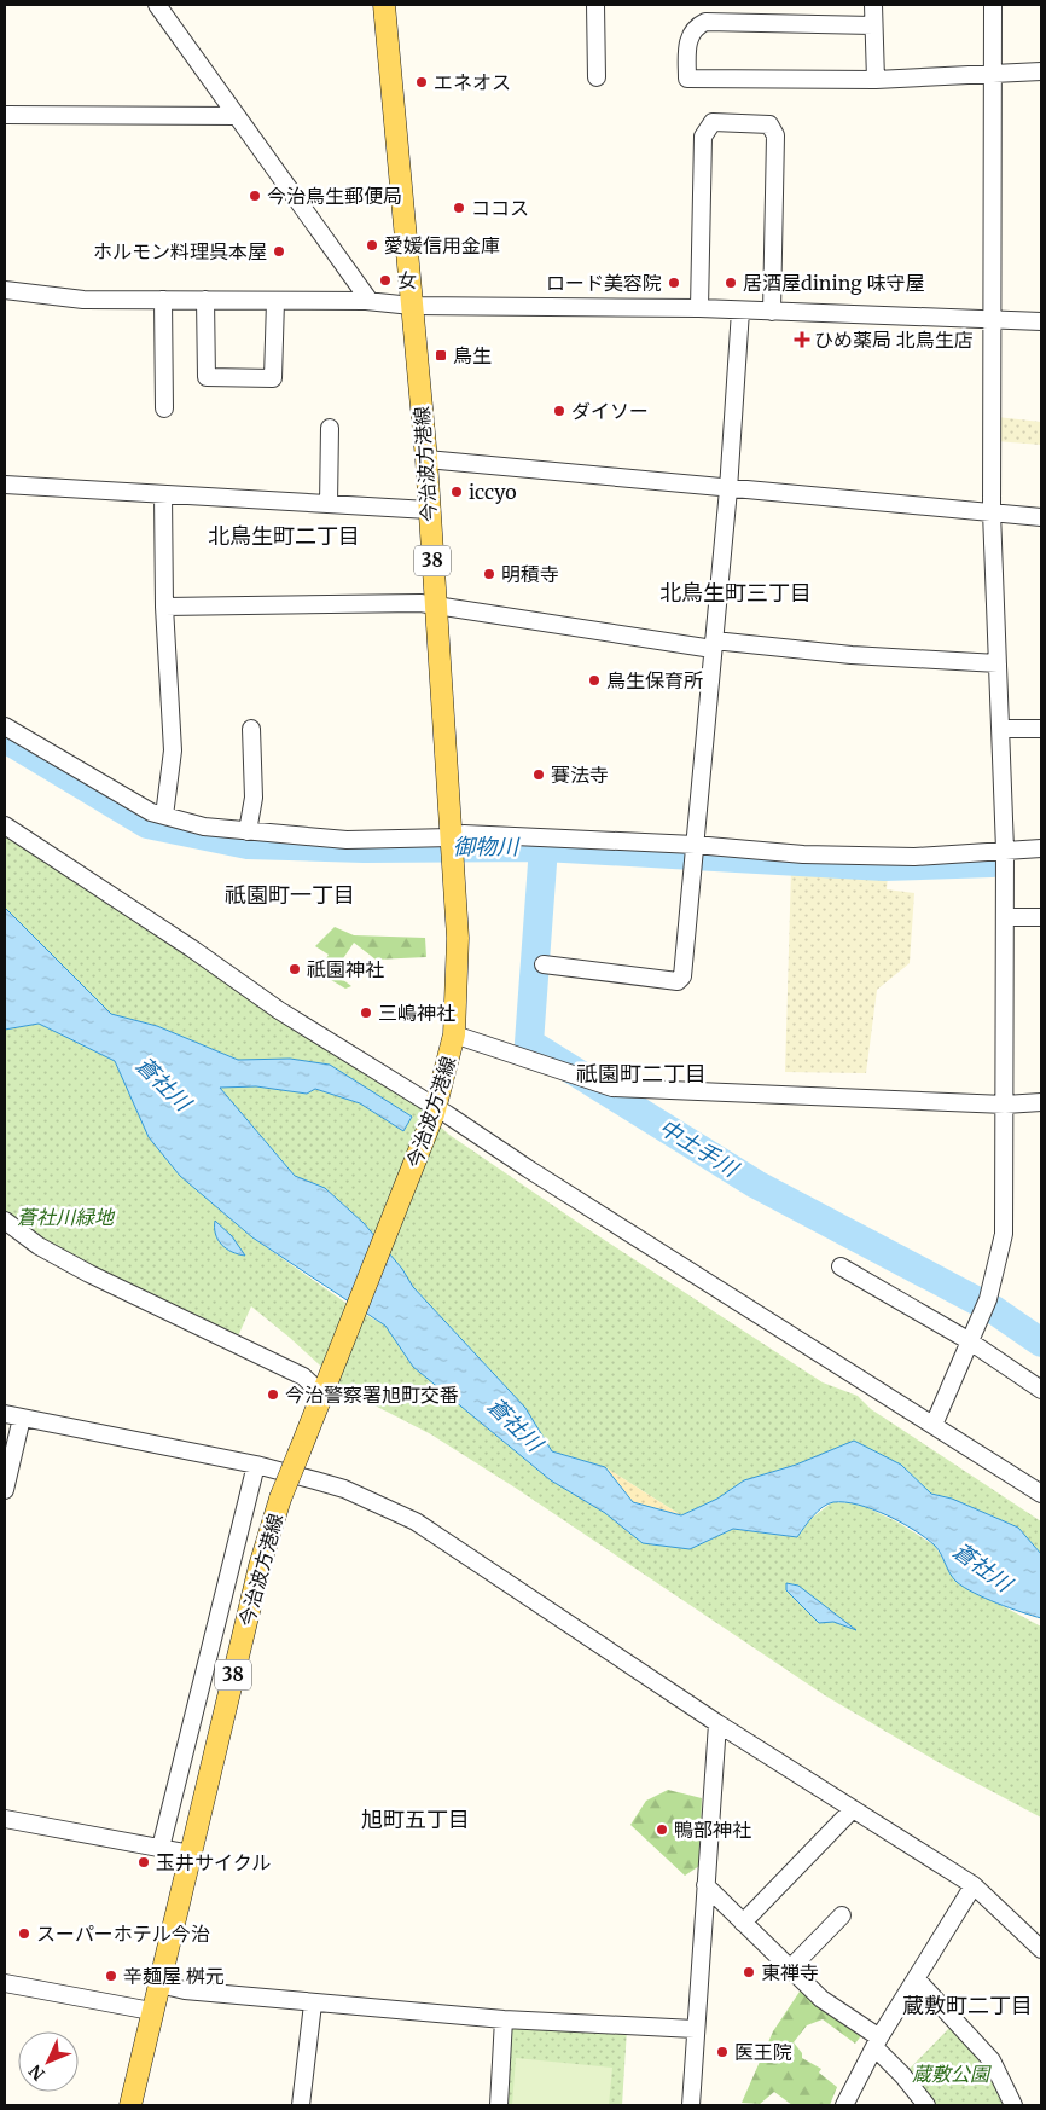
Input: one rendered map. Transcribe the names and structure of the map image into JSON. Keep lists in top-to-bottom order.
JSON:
{
  "streets": {
    "main road": ["今治波方港線", "38"]
  },
  "districts": [
    "北鳥生町二丁目",
    "北鳥生町三丁目",
    "祇園町一丁目",
    "祇園町二丁目",
    "旭町五丁目",
    "蔵敷町二丁目"
  ],
  "water": ["御物川", "蒼社川", "中土手川"],
  "parks": ["蒼社川緑地", "蔵敷公園"],
  "places": {
    "other": [
      "エネオス",
      "今治鳥生郵便局",
      "ココス",
      "愛媛信用金庫",
      "ホルモン料理呉本屋",
      "女",
      "ロード美容院",
      "居酒屋dining 味守屋",
      "ダイソー",
      "iccyo",
      "明積寺",
      "鳥生保育所",
      "賽法寺",
      "祇園神社",
      "三嶋神社",
      "今治警察署旭町交番",
      "鴨部神社",
      "玉井サイクル",
      "スーパーホテル今治",
      "東禅寺",
      "辛麺屋 桝元",
      "医王院"
    ],
    "health": ["ひめ薬局 北鳥生店"],
    "transit": ["鳥生"]
  },
  "north": "bottom left"
}
